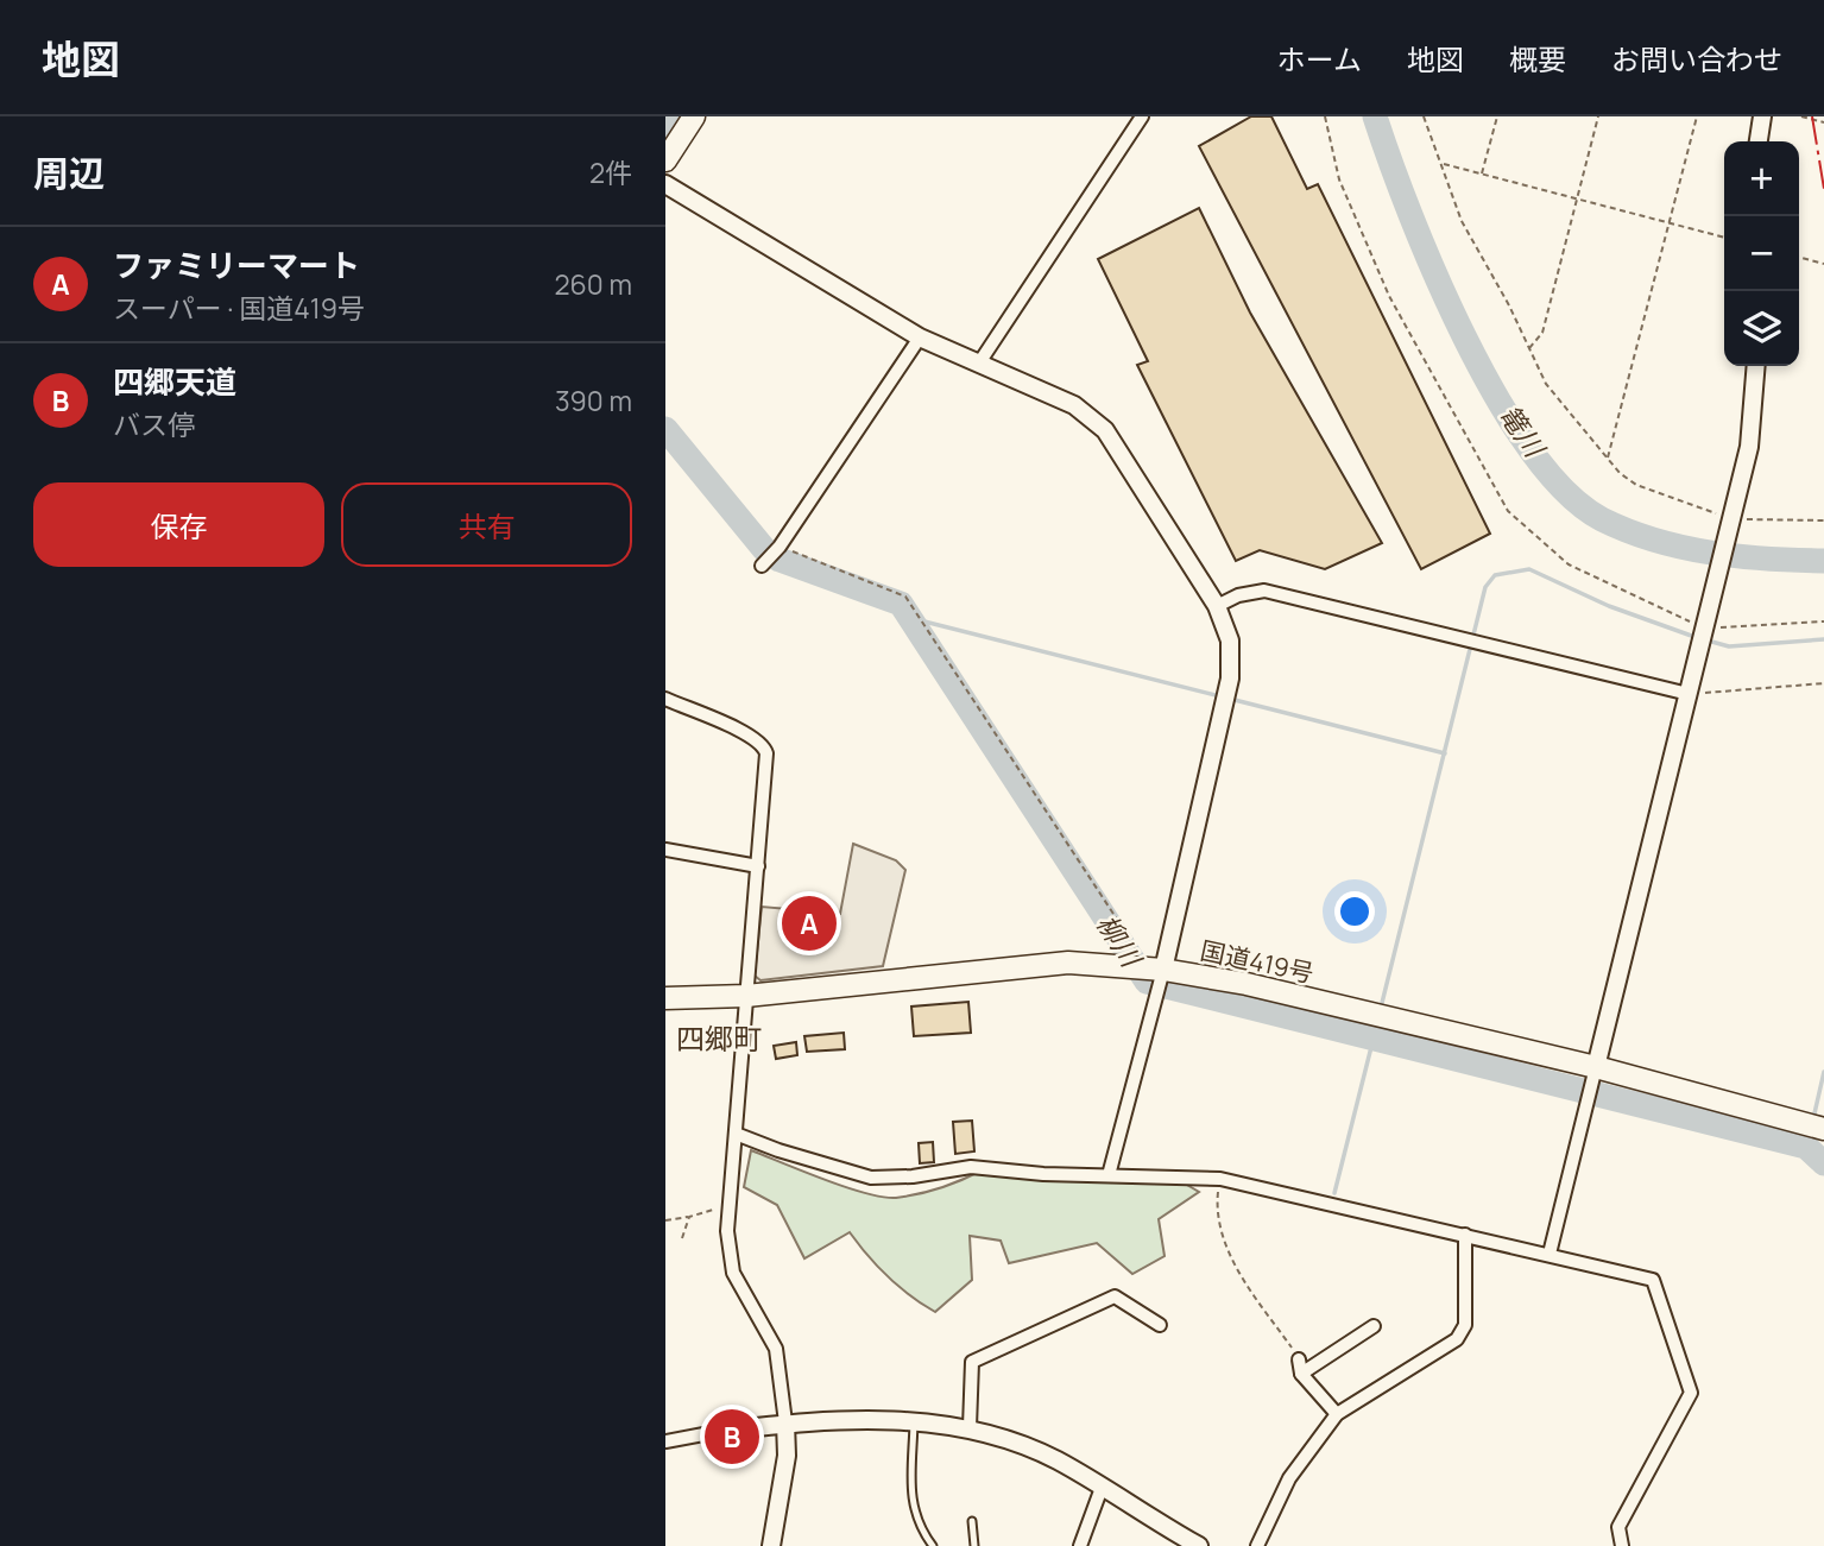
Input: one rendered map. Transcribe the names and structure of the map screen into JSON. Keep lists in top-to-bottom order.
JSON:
{
  "streets": {
    "main road": ["国道419号"]
  },
  "districts": ["四郷町"],
  "water": ["篭川", "柳川"],
  "page": {
    "header": "地図",
    "nav": [
      "ホーム",
      "地図",
      "概要",
      "お問い合わせ"
    ],
    "heading": ["周辺", "2件"],
    "map_buttons": ["+", "−"],
    "list": [
      {
        "mark": "A",
        "name": "ファミリーマート",
        "note": "スーパー · 国道419号",
        "value": "260 m"
      },
      {
        "mark": "B",
        "name": "四郷天道",
        "note": "バス停",
        "value": "390 m"
      }
    ],
    "buttons": ["保存", "共有"],
    "pins": ["A", "B"]
  }
}
